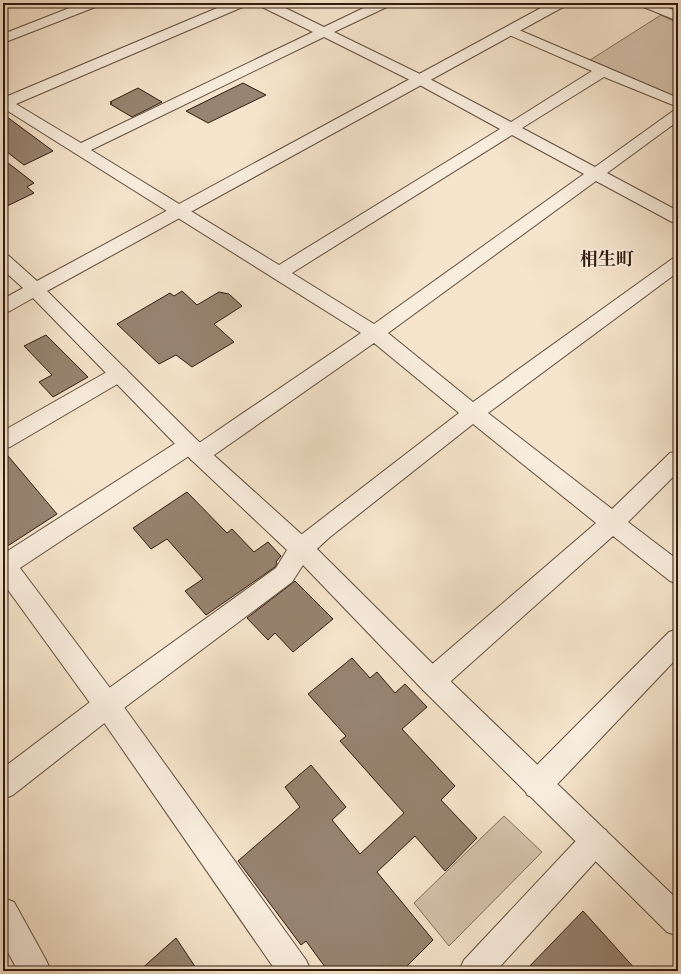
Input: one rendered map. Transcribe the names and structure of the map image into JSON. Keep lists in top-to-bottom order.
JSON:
{
  "districts": ["相生町"]
}
